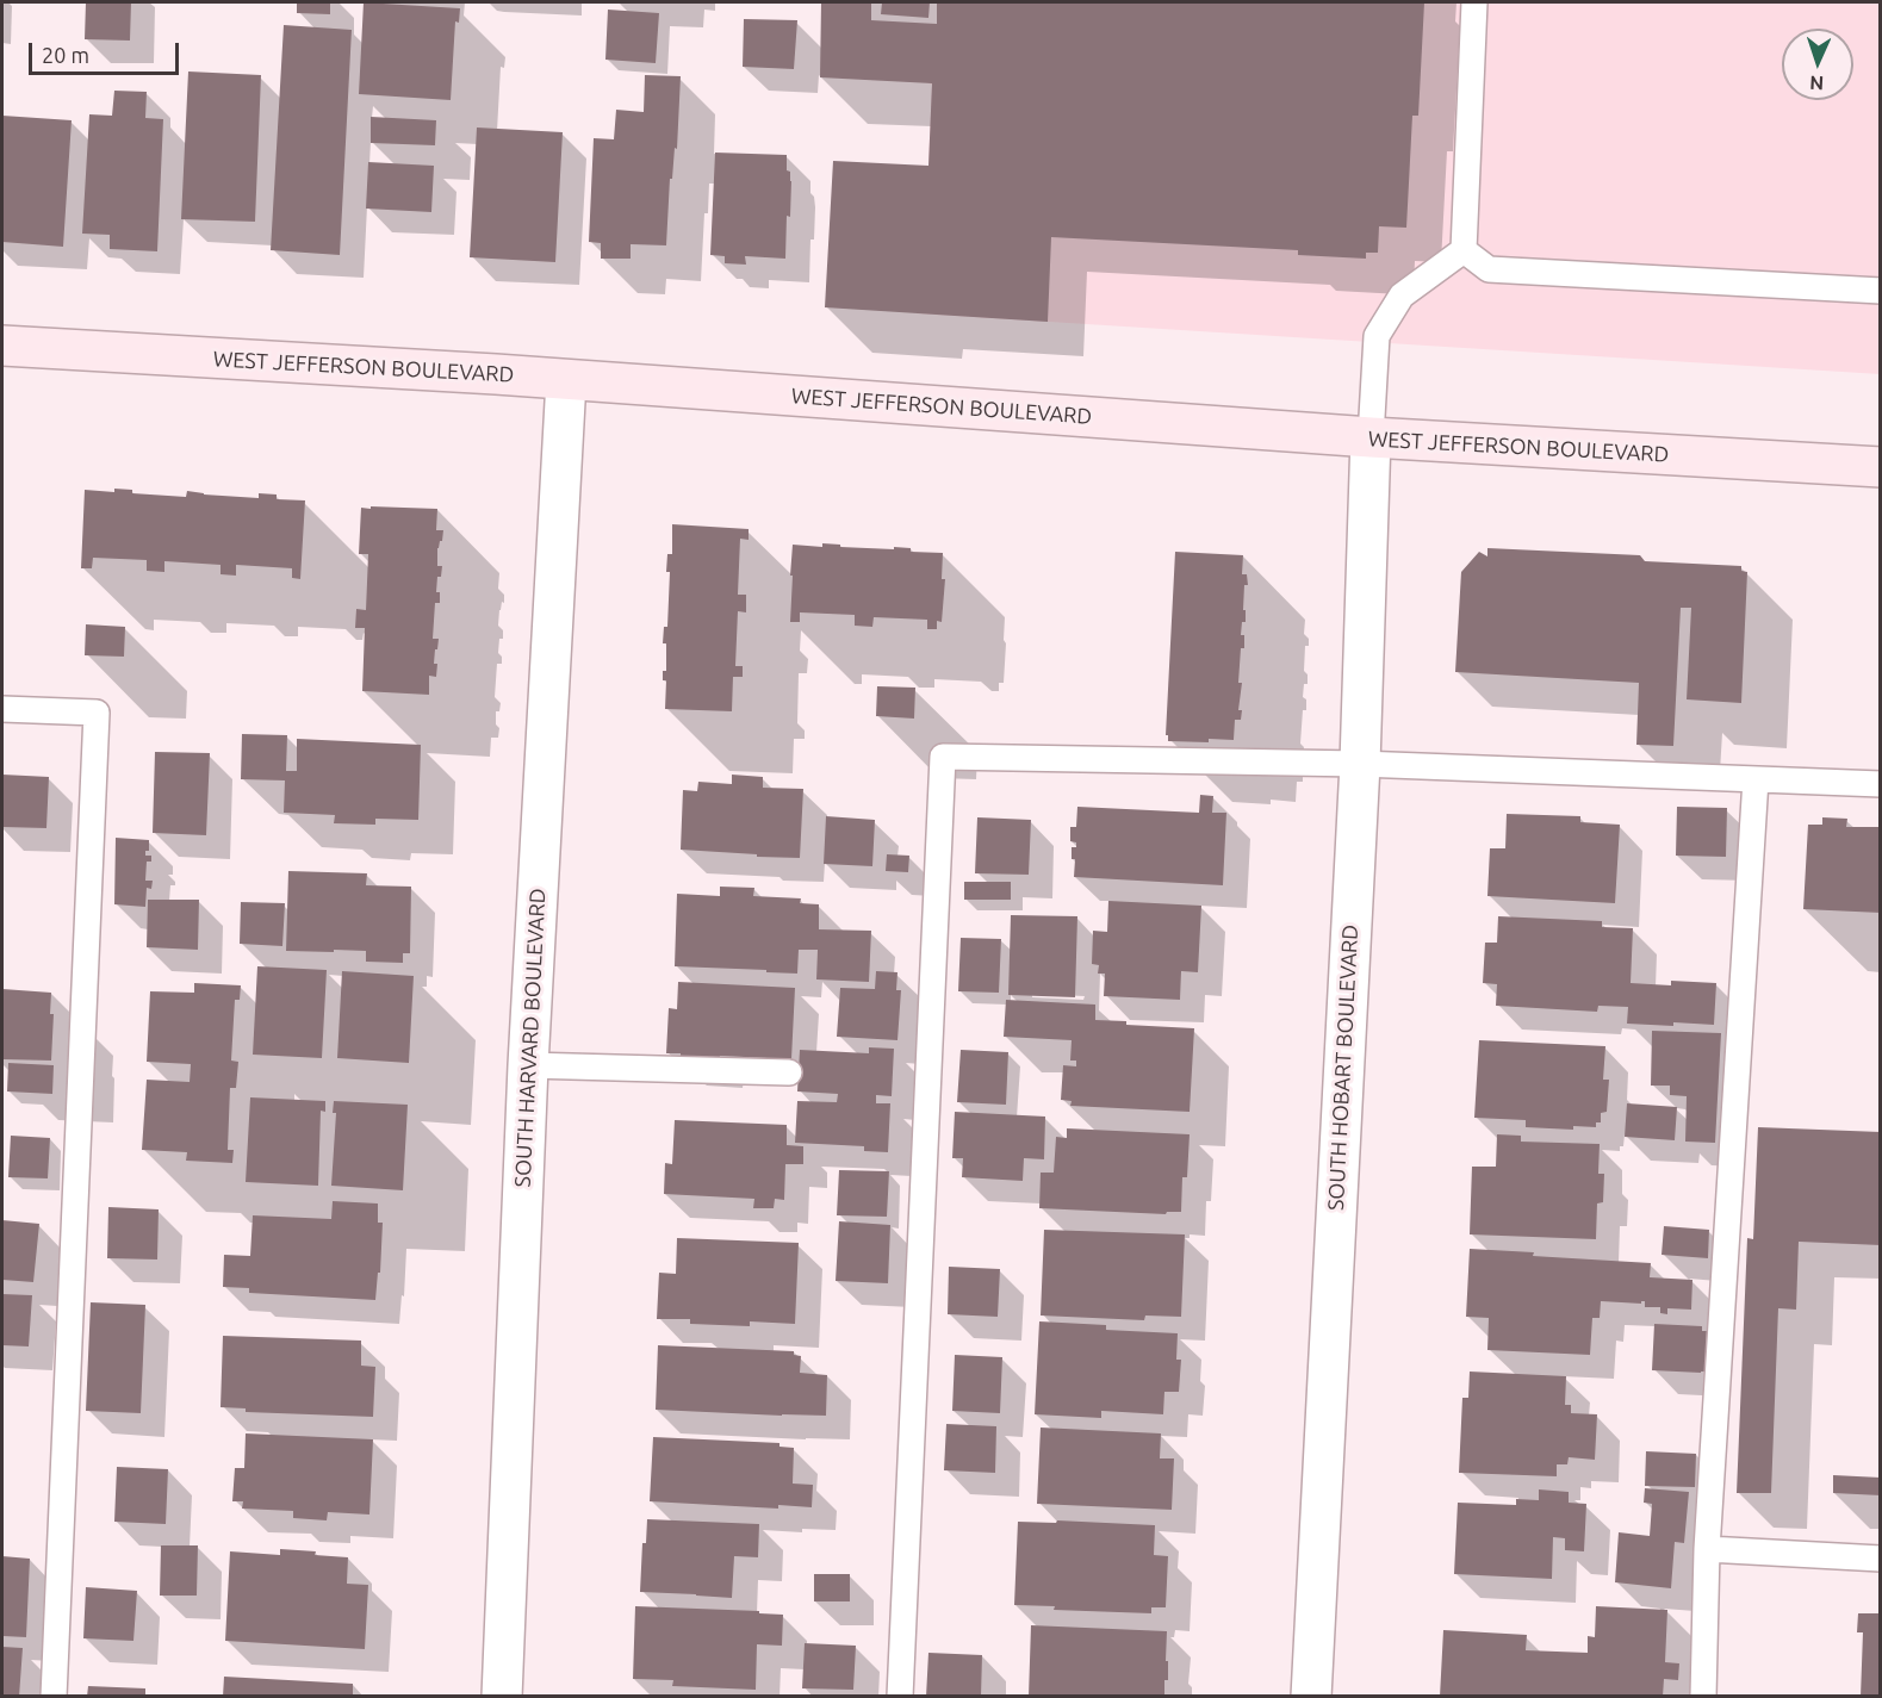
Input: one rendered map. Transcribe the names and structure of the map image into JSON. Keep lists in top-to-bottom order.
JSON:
{
  "streets": {
    "main road": ["WEST JEFFERSON BOULEVARD"],
    "street": ["SOUTH HARVARD BOULEVARD", "SOUTH HOBART BOULEVARD"]
  },
  "crossings": [
    ["WEST JEFFERSON BOULEVARD", "SOUTH HARVARD BOULEVARD"],
    ["WEST JEFFERSON BOULEVARD", "SOUTH HOBART BOULEVARD"]
  ],
  "scale_bar": "20 m",
  "north": "bottom"
}
